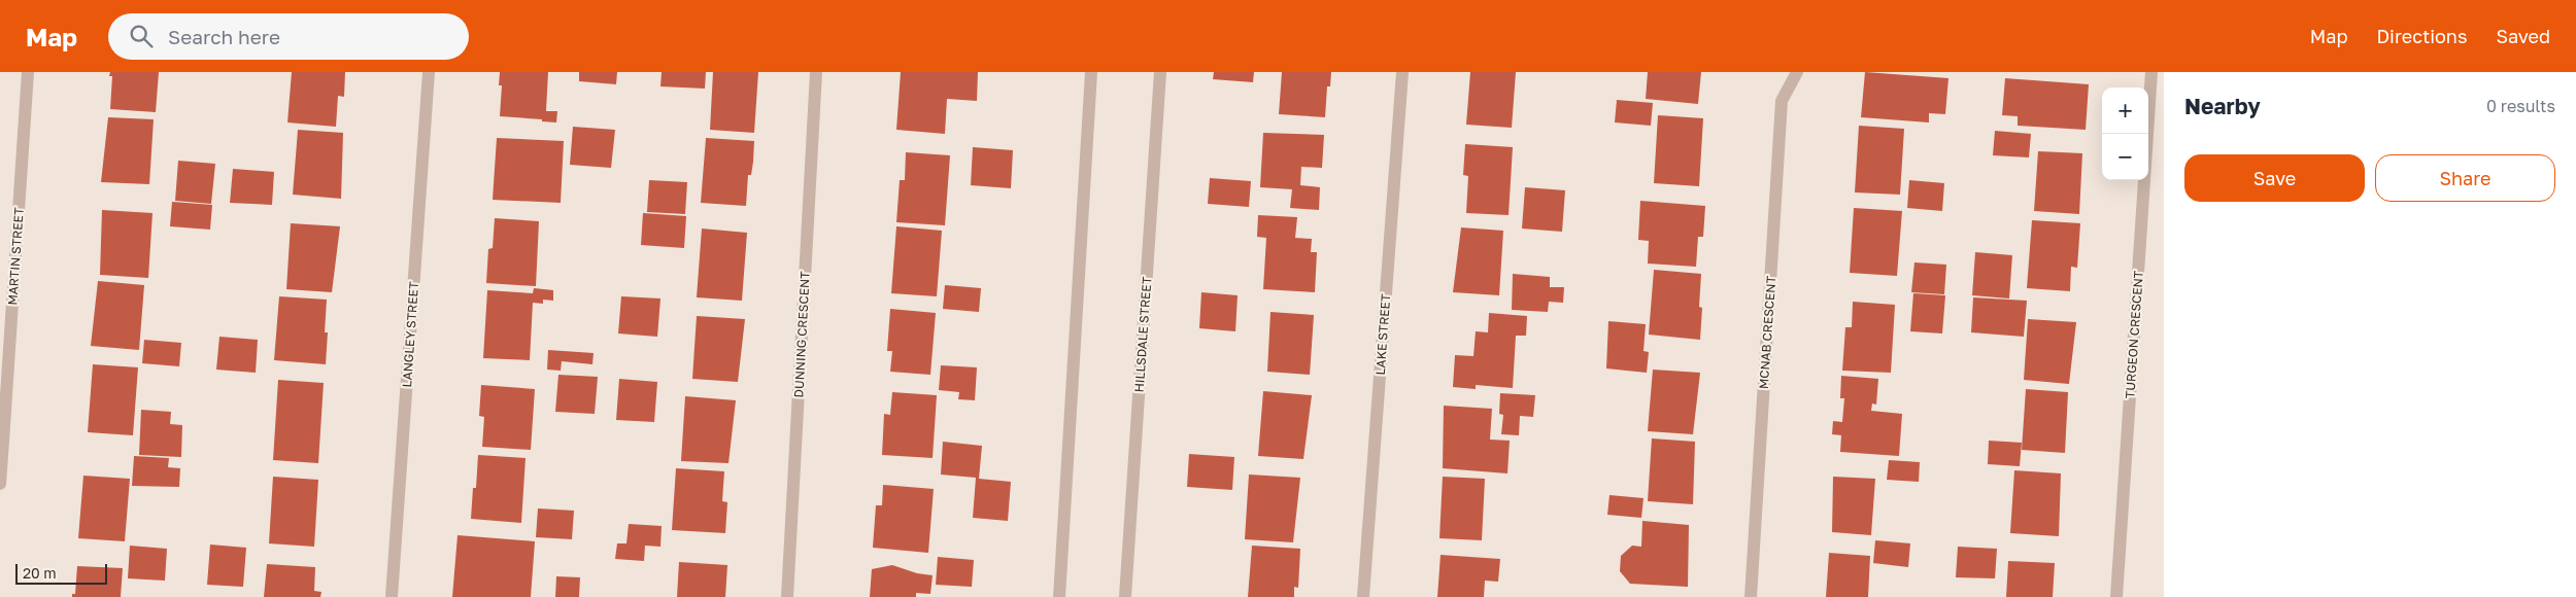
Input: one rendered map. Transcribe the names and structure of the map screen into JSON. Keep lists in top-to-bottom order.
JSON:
{
  "streets": {
    "street": [
      "MARTIN STREET",
      "MCNAB CRESCENT",
      "LANGLEY STREET",
      "DUNNING CRESCENT",
      "HILLSDALE STREET",
      "LAKE STREET",
      "TURGEON CRESCENT"
    ]
  },
  "scale_bar": "20 m",
  "page": {
    "header": "Map",
    "search": "Search here",
    "nav": ["Map", "Directions", "Saved"],
    "heading": ["Nearby", "0 results"],
    "map_buttons": ["+", "−"],
    "buttons": ["Save", "Share"],
    "scale": "20 m"
  }
}
